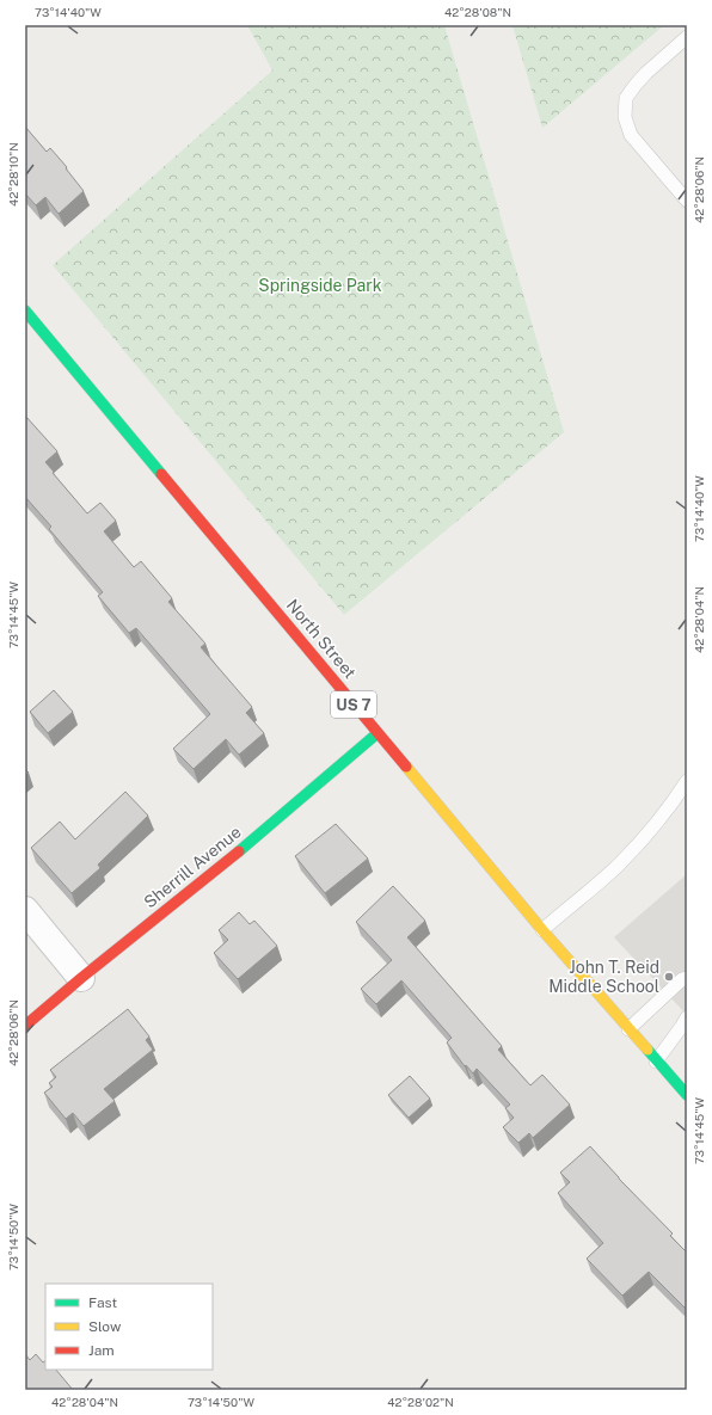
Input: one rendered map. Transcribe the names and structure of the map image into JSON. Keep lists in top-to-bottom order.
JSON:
{
  "streets": {
    "main road": ["North Street", "US 7", "Sherrill Avenue"]
  },
  "crossings": [
    ["North Street", "Sherrill Avenue"]
  ],
  "parks": ["Springside Park"],
  "places": ["John T. Reid Middle School"],
  "legend": ["Fast", "Slow", "Jam"],
  "coordinates": [
    "73°14'40\"W",
    "42°28'08\"N",
    "42°28'10\"N",
    "42°28'06\"N",
    "73°14'45\"W",
    "42°28'04\"N",
    "73°14'50\"W",
    "42°28'02\"N"
  ]
}
